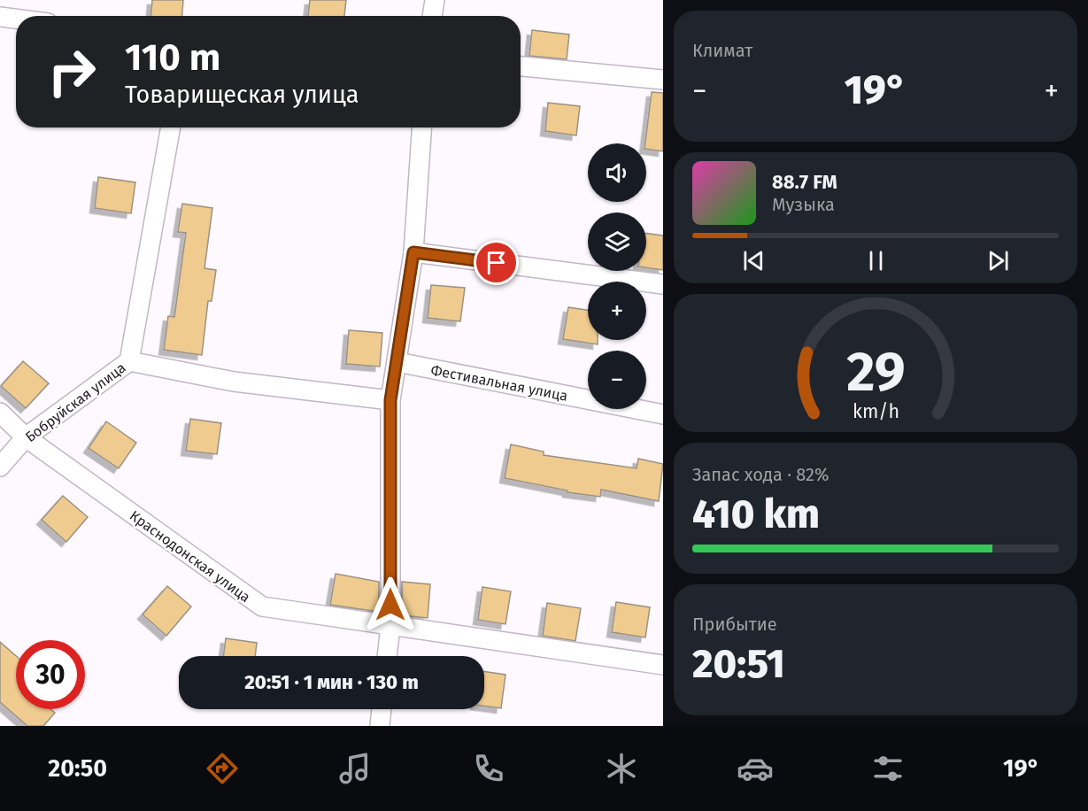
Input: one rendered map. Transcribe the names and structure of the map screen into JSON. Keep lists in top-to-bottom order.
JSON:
{
  "streets": {
    "street": ["Фестивальная улица", "Бобруйская улица", "Краснодонская улица"]
  },
  "crossings": [
    ["Бобруйская улица", "Краснодонская улица"]
  ],
  "page": {
    "tile": [
      "Климат",
      ["Запас хода · 82%", "410 km"],
      ["Прибытие", "20:51"]
    ],
    "turn": ["110 m", "Товарищеская улица"],
    "heat": ["−", "19°", "+"],
    "map_buttons": ["+", "−"],
    "song": ["88.7 FM", "Музыка"],
    "limit": "30",
    "trip": "20:51 · 1 мин · 130 m",
    "tabs": ["20:50", "19°"],
    "gauge": ["29", "km/h"]
  }
}
